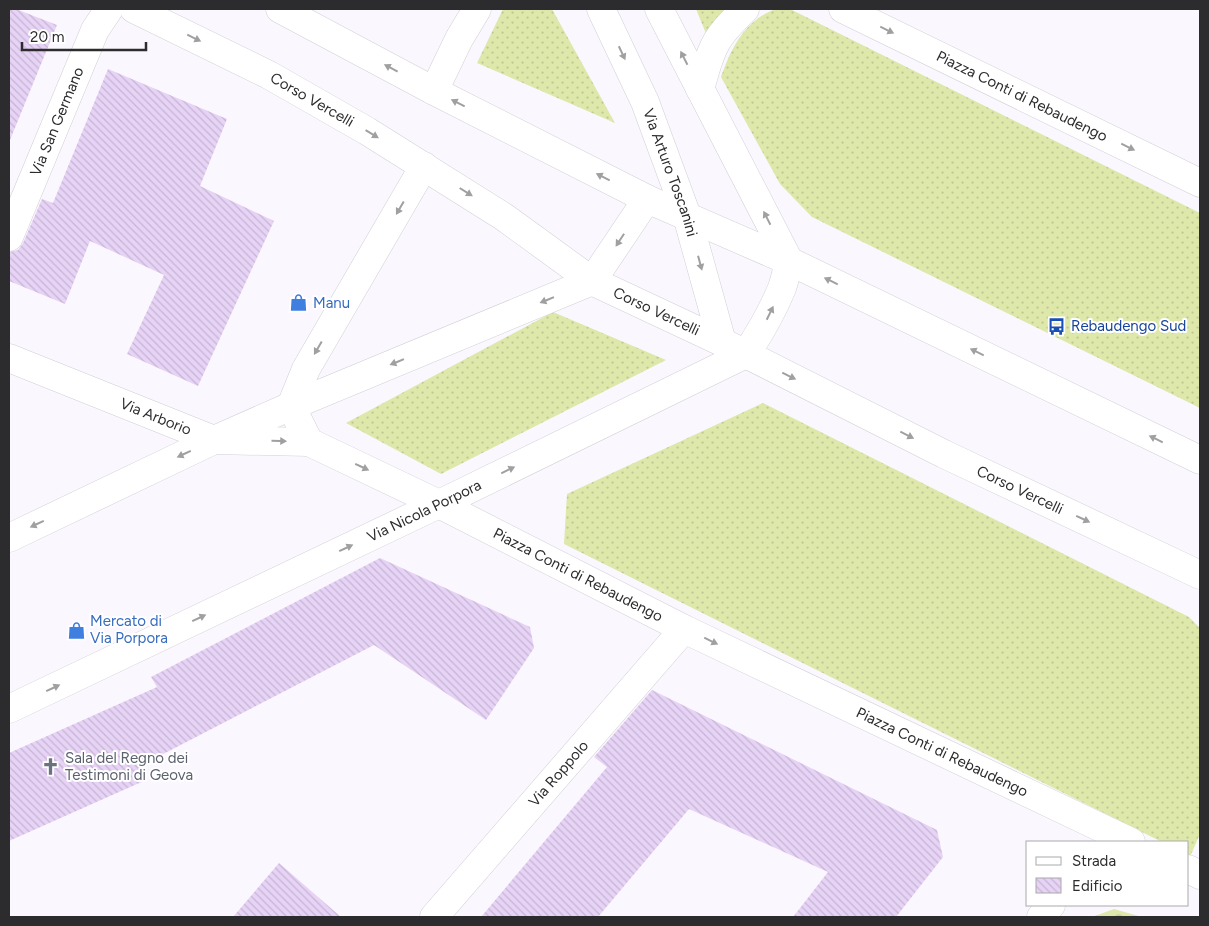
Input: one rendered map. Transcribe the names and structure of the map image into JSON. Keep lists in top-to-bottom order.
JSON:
{
  "streets": {
    "street": [
      "Piazza Conti di Rebaudengo",
      "Corso Vercelli",
      "Via San Germano",
      "Via Arturo Toscanini",
      "Via Arborio",
      "Via Nicola Porpora",
      "Via Roppolo"
    ]
  },
  "crossings": [
    ["Piazza Conti di Rebaudengo", "Via Arborio"],
    ["Piazza Conti di Rebaudengo", "Via Nicola Porpora"],
    ["Piazza Conti di Rebaudengo", "Via Roppolo"],
    ["Corso Vercelli", "Via Arturo Toscanini"],
    ["Corso Vercelli", "Via Nicola Porpora"]
  ],
  "one_way": ["Piazza Conti di Rebaudengo"],
  "places": {
    "shop": ["Manu", "Mercato di Via Porpora"],
    "bus stop": ["Rebaudengo Sud"],
    "church": ["Sala del Regno dei Testimoni di Geova"]
  },
  "legend": ["Strada", "Edificio"],
  "scale_bar": "20 m"
}
